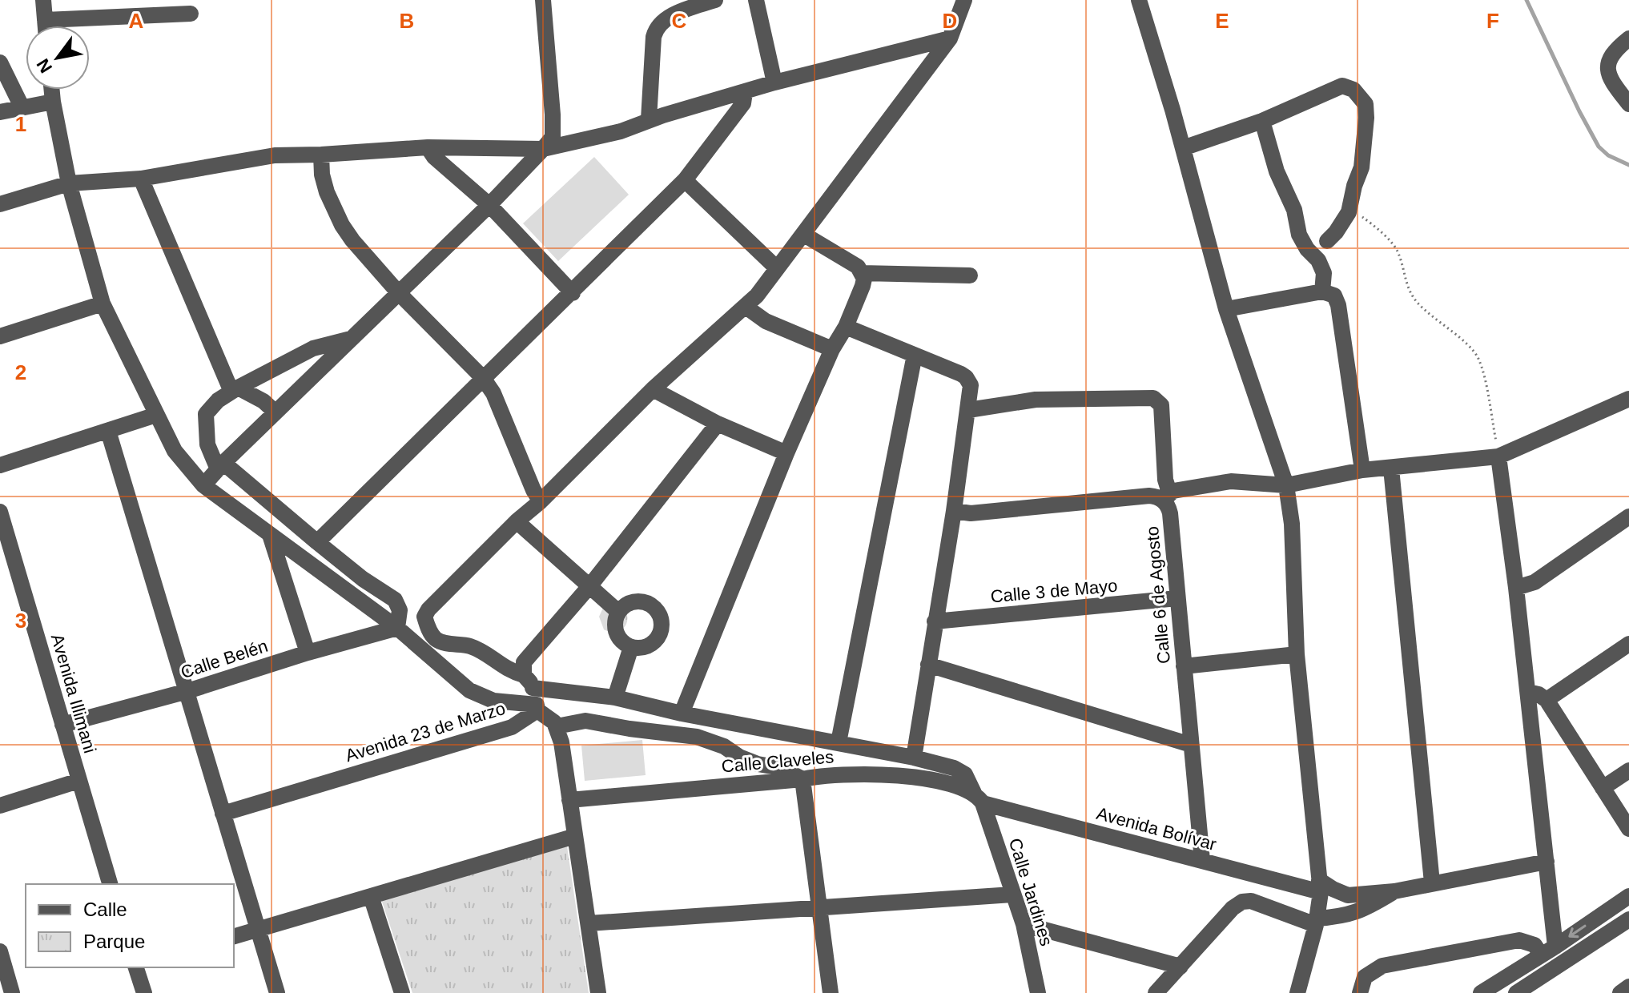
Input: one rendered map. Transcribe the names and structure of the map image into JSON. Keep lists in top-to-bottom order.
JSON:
{
  "streets": {
    "street": [
      "Calle 3 de Mayo",
      "Calle 6 de Agosto",
      "Calle Belén",
      "Avenida Illimani",
      "Avenida 23 de Marzo",
      "Calle Claveles",
      "Avenida Bolívar",
      "Calle Jardines"
    ]
  },
  "crossings": [
    ["Calle 3 de Mayo", "Calle 6 de Agosto"],
    ["Calle 6 de Agosto", "Avenida Bolívar"],
    ["Calle Belén", "Avenida Illimani"],
    ["Calle Claveles", "Avenida Bolívar"],
    ["Calle Claveles", "Calle Jardines"],
    ["Avenida Bolívar", "Calle Jardines"]
  ],
  "legend": ["Calle", "Parque"],
  "north": "bottom left",
  "grid": {
    "columns": [
      "A",
      "B",
      "C",
      "D",
      "E",
      "F"
    ],
    "rows": ["1", "2", "3"]
  }
}
